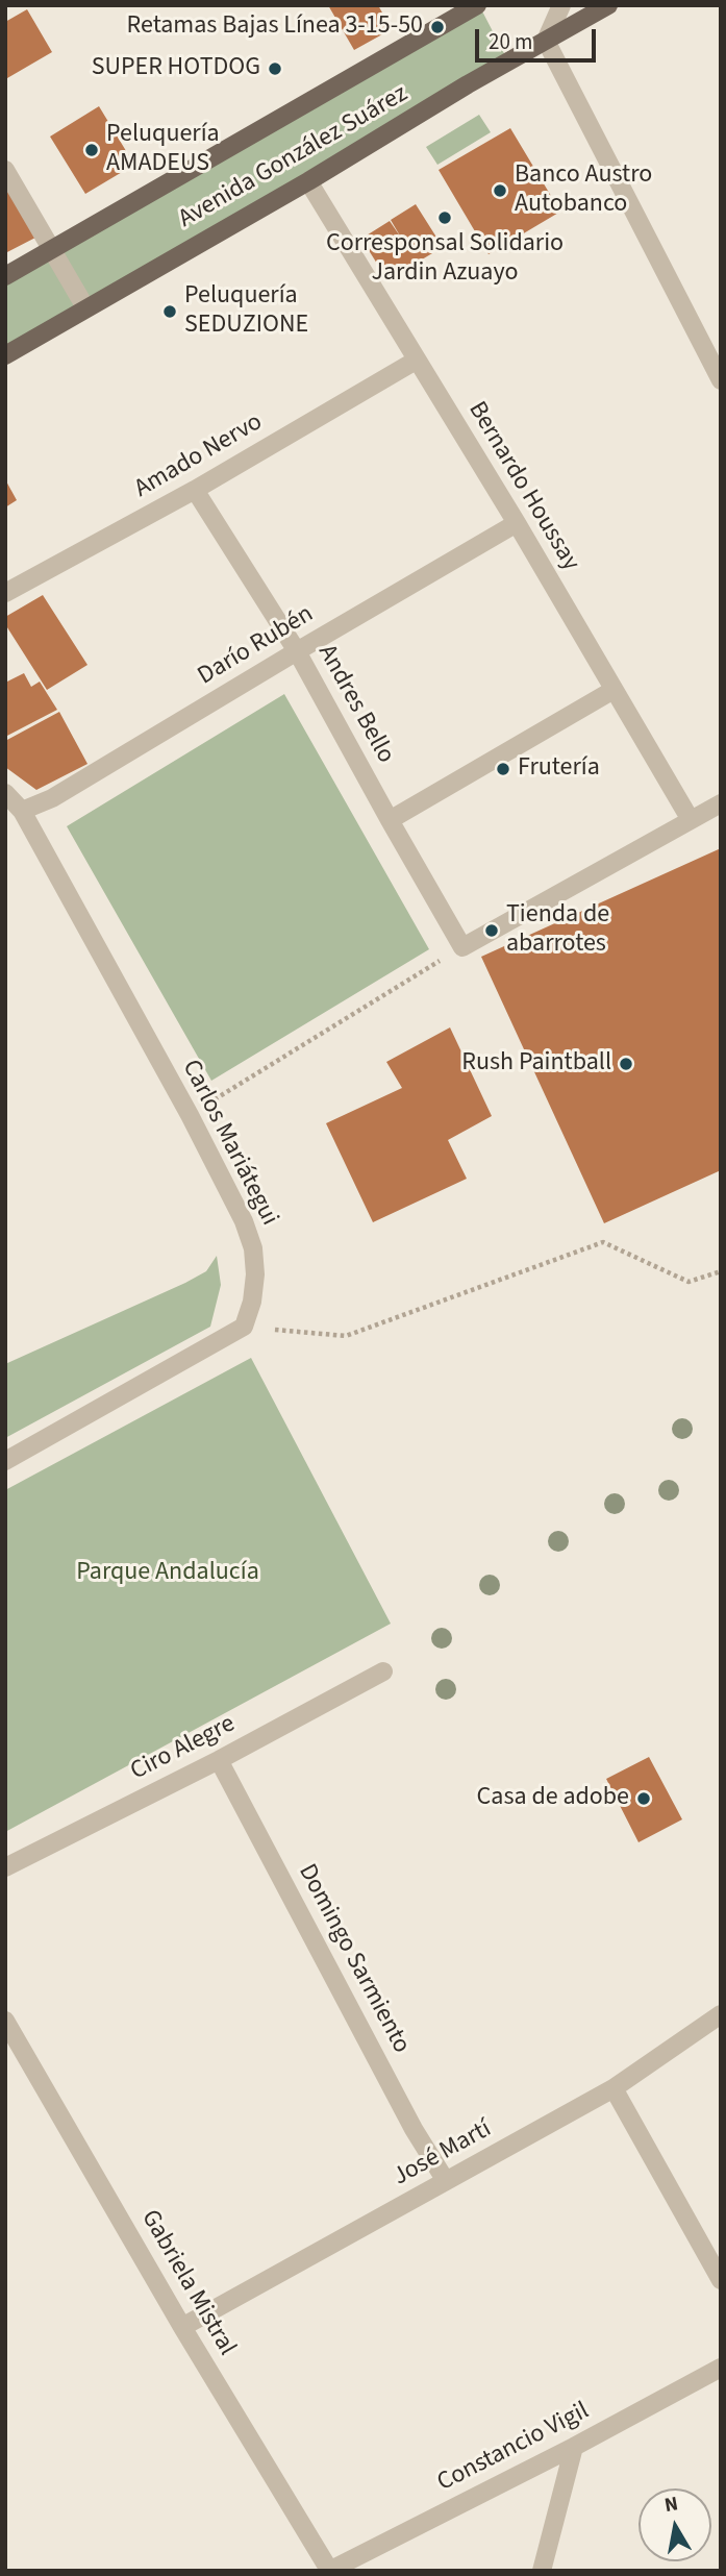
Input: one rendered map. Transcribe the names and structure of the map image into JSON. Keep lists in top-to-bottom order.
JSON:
{
  "streets": {
    "main road": ["Avenida González Suárez"],
    "street": [
      "Amado Nervo",
      "Bernardo Houssay",
      "Darío Rubén",
      "Andres Bello",
      "Carlos Mariátegui",
      "Ciro Alegre",
      "Domingo Sarmiento",
      "José Martí",
      "Gabriela Mistral",
      "Constancio Vigil"
    ]
  },
  "crossings": [
    ["Avenida González Suárez", "Bernardo Houssay"],
    ["Amado Nervo", "Bernardo Houssay"],
    ["Amado Nervo", "Andres Bello"],
    ["Bernardo Houssay", "Darío Rubén"],
    ["Darío Rubén", "Andres Bello"],
    ["Darío Rubén", "Carlos Mariátegui"],
    ["Ciro Alegre", "Domingo Sarmiento"],
    ["Domingo Sarmiento", "José Martí"],
    ["José Martí", "Gabriela Mistral"],
    ["Gabriela Mistral", "Constancio Vigil"]
  ],
  "parks": ["Parque Andalucía"],
  "places": [
    "Retamas Bajas Línea 3-15-50",
    "SUPER HOTDOG",
    "Peluquería AMADEUS",
    "Banco Austro Autobanco",
    "Corresponsal Solidario Jardin Azuayo",
    "Peluquería SEDUZIONE",
    "Frutería",
    "Tienda de abarrotes",
    "Rush Paintball",
    "Casa de adobe"
  ],
  "scale_bar": "20 m",
  "north": "top"
}
